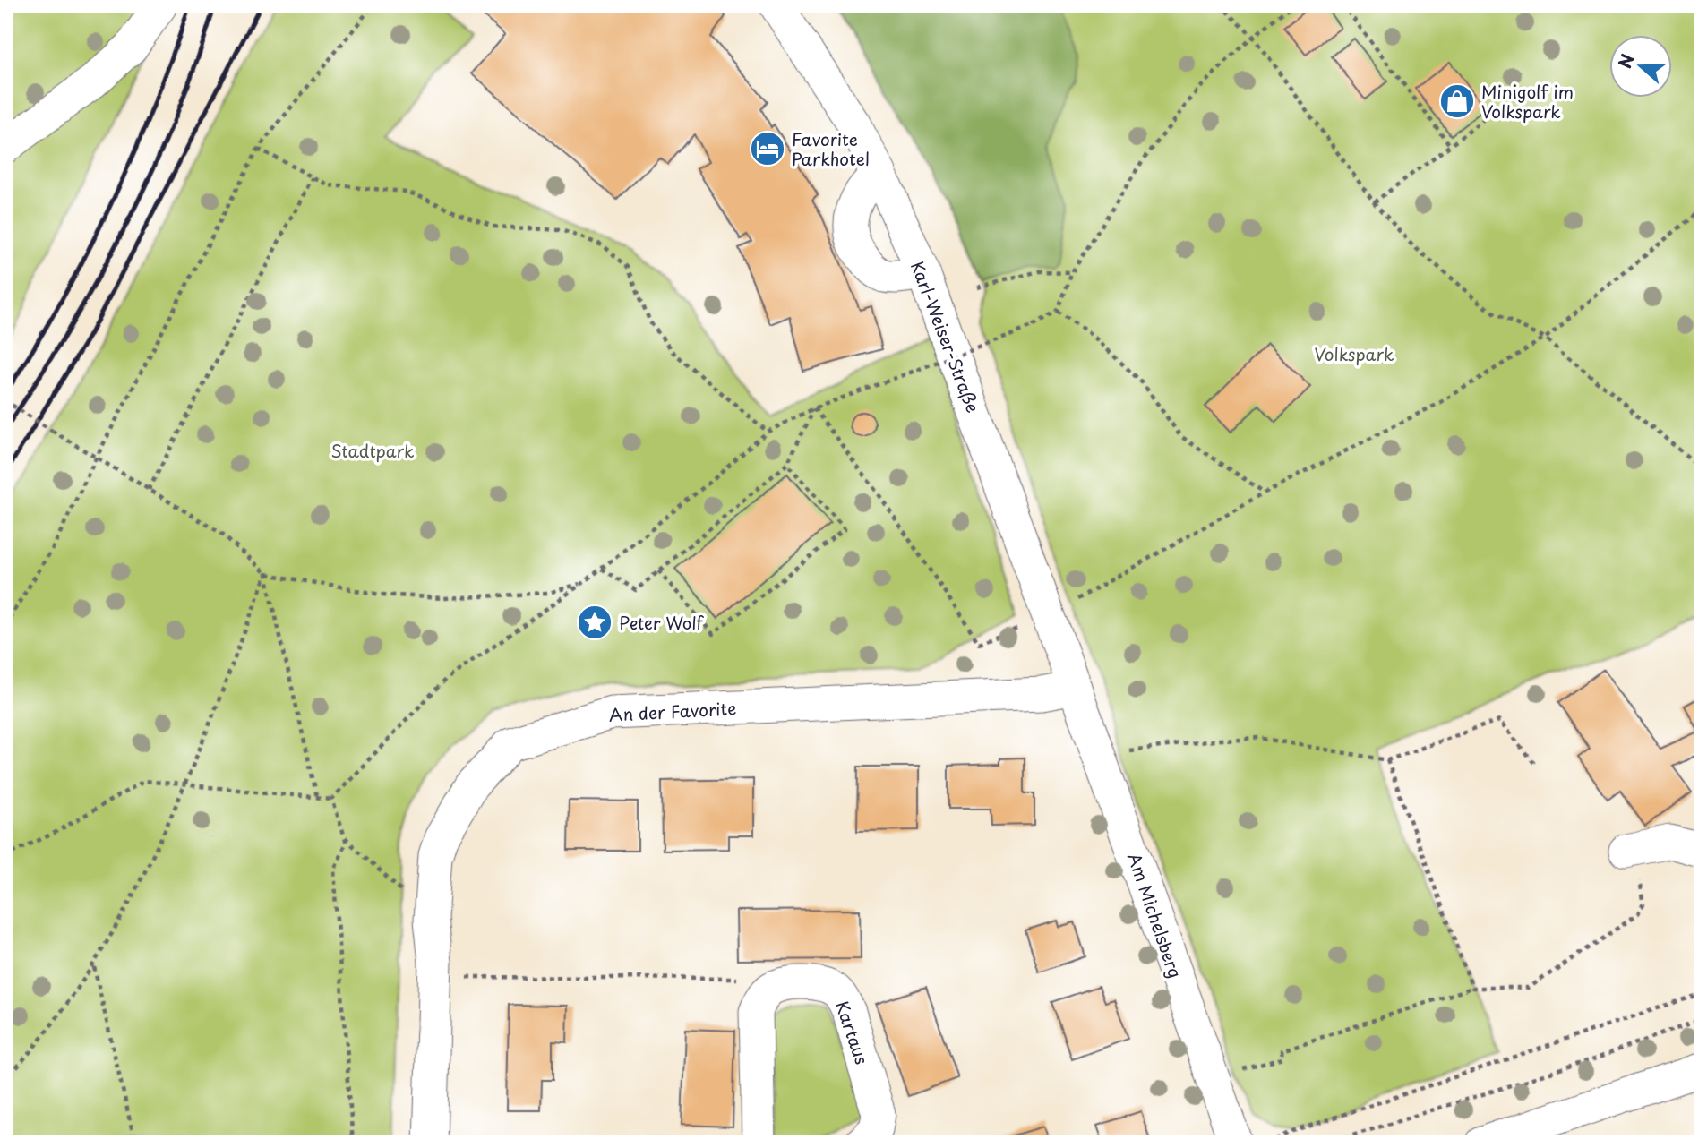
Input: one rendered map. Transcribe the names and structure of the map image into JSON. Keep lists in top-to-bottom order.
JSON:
{
  "streets": {
    "street": [
      "Karl-Weiser-Straße",
      "An der Favorite",
      "Am Michelsberg",
      "Kartaus"
    ]
  },
  "crossings": [
    ["Karl-Weiser-Straße", "An der Favorite"],
    ["Karl-Weiser-Straße", "Am Michelsberg"],
    ["An der Favorite", "Am Michelsberg"]
  ],
  "parks": ["Volkspark", "Stadtpark"],
  "places": {
    "shop": ["Minigolf im Volkspark"],
    "hotel": ["Favorite Parkhotel"],
    "place": ["Peter Wolf"]
  },
  "north": "left"
}
